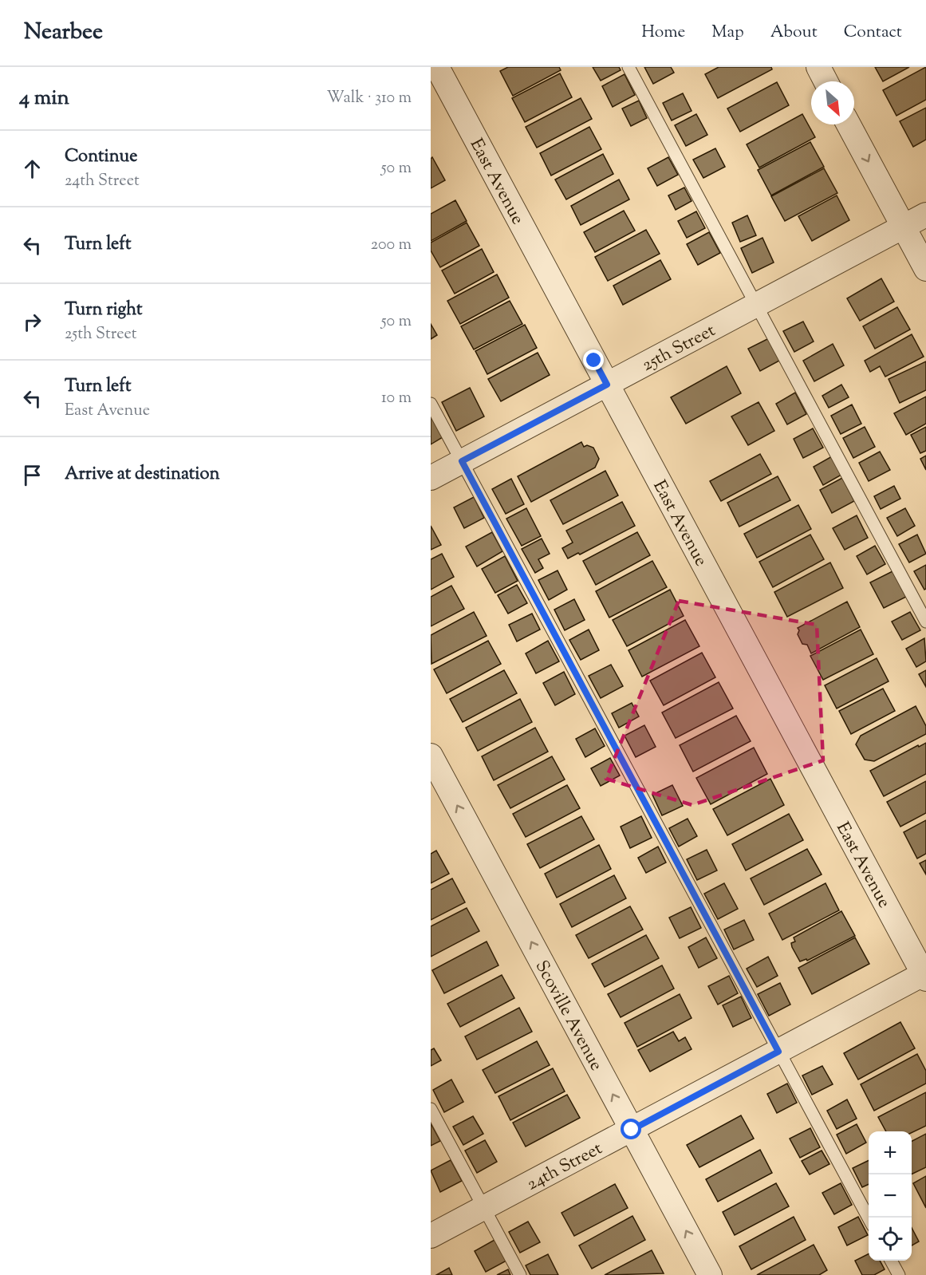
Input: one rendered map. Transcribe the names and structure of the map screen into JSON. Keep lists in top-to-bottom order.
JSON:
{
  "streets": {
    "street": [
      "East Avenue",
      "25th Street",
      "Scoville Avenue",
      "24th Street"
    ]
  },
  "crossings": [
    ["East Avenue", "25th Street"],
    ["East Avenue", "24th Street"],
    ["Scoville Avenue", "24th Street"]
  ],
  "one_way": ["Scoville Avenue"],
  "north": "bottom right",
  "page": {
    "header": "Nearbee",
    "nav": [
      "Home",
      "Map",
      "About",
      "Contact"
    ],
    "heading": ["4 min", "Walk · 310 m"],
    "list": [
      ["Continue", "24th Street", "50 m"],
      ["Turn left", "200 m"],
      ["Turn right", "25th Street", "50 m"],
      ["Turn left", "East Avenue", "10 m"],
      "Arrive at destination"
    ],
    "map_buttons": ["+", "−"]
  }
}
